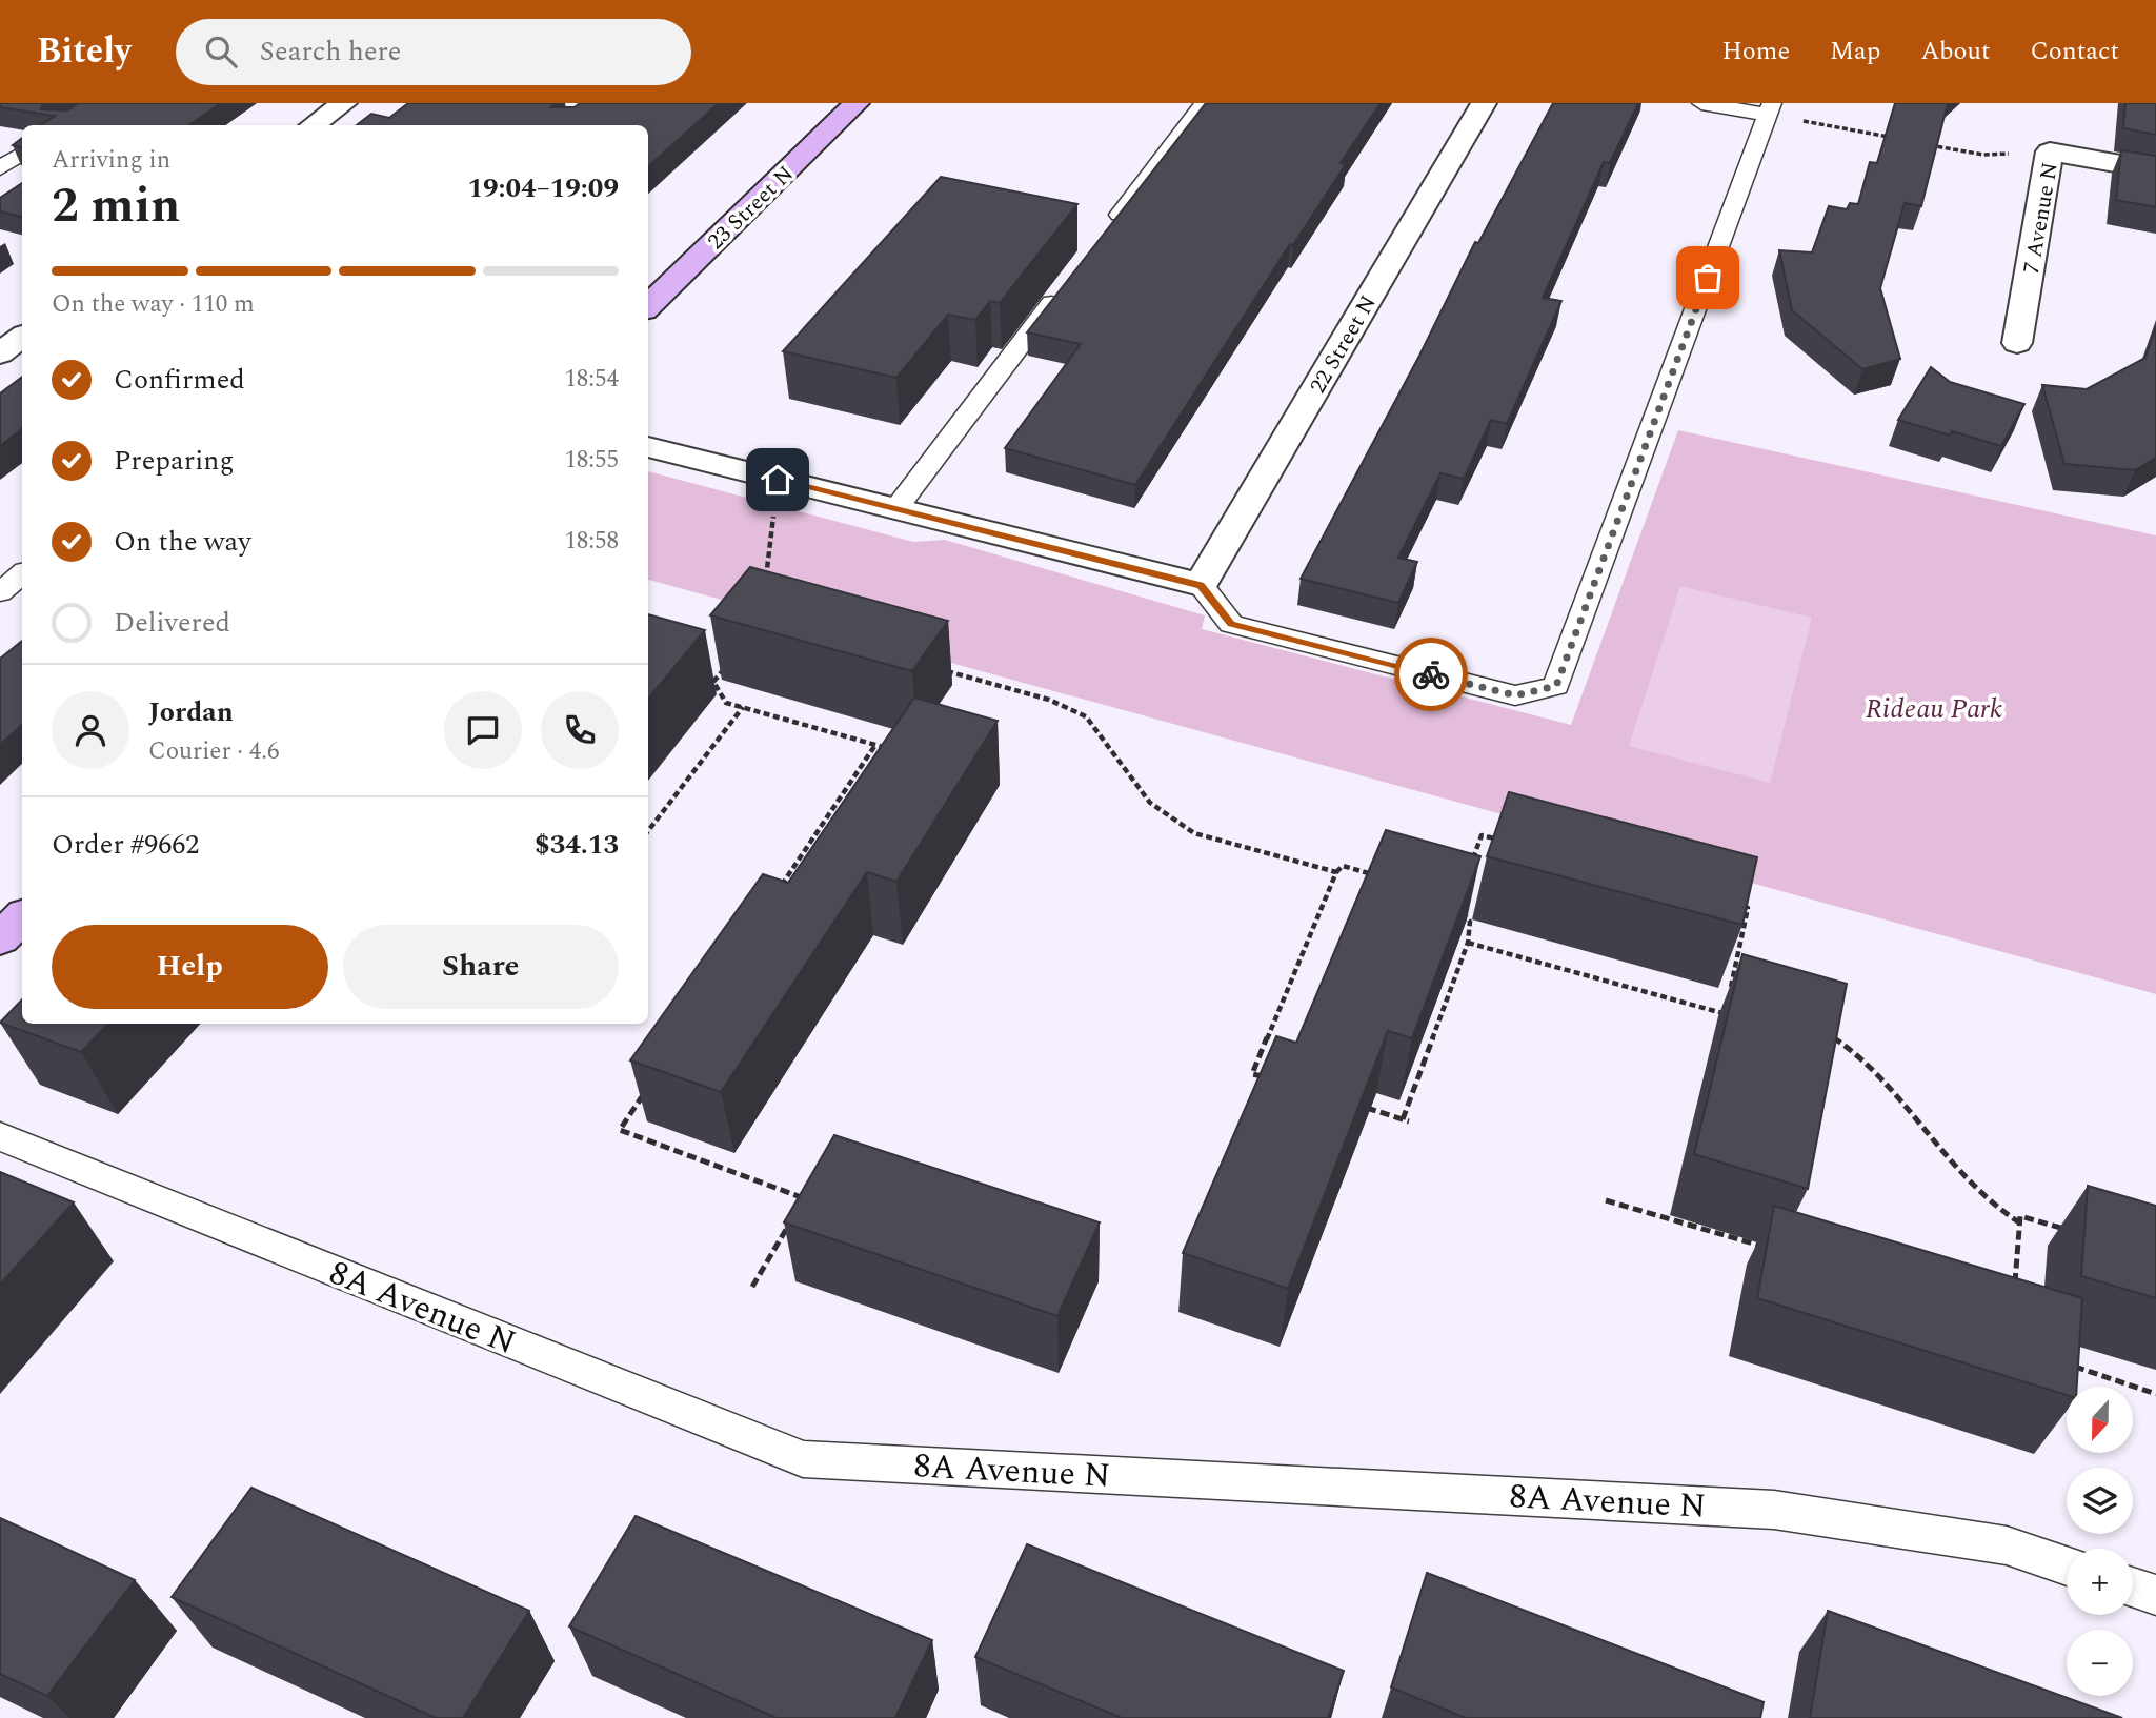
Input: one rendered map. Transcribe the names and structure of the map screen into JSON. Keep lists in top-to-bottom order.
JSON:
{
  "streets": {
    "street": ["23 Street N", "7 Avenue N", "22 Street N"],
    "lane": ["8A Avenue N"]
  },
  "parks": ["Rideau Park"],
  "north": "bottom",
  "page": {
    "header": "Bitely",
    "search": "Search here",
    "nav": [
      "Home",
      "Map",
      "About",
      "Contact"
    ],
    "heading": ["2 min", "Arriving in", "19:04–19:09"],
    "panel": [
      "Jordan",
      "Courier · 4.6",
      "Order #9662",
      "$34.13"
    ],
    "bar": "On the way · 110 m",
    "list": [
      ["Confirmed", "18:54"],
      ["Preparing", "18:55"],
      ["On the way", "18:58"],
      "Delivered"
    ],
    "buttons": ["Help", "Share"],
    "map_buttons": ["+", "−"]
  }
}
